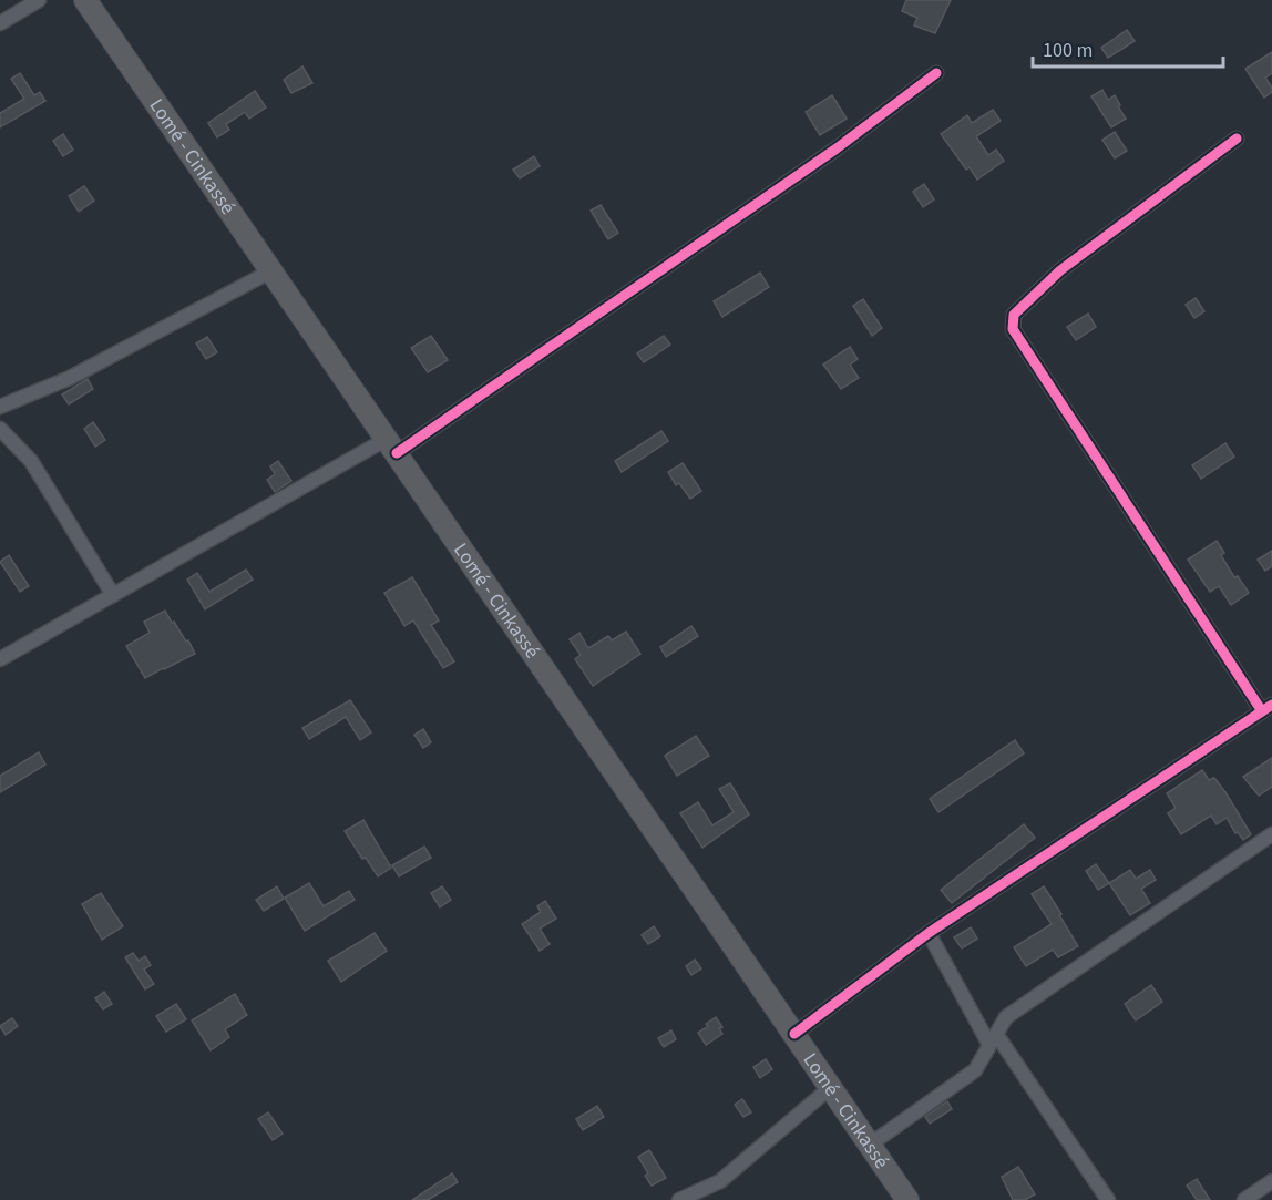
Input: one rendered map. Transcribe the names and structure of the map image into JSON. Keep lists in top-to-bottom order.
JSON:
{
  "streets": {
    "highway": ["Lomé - Cinkassé"]
  },
  "scale_bar": "100 m"
}
